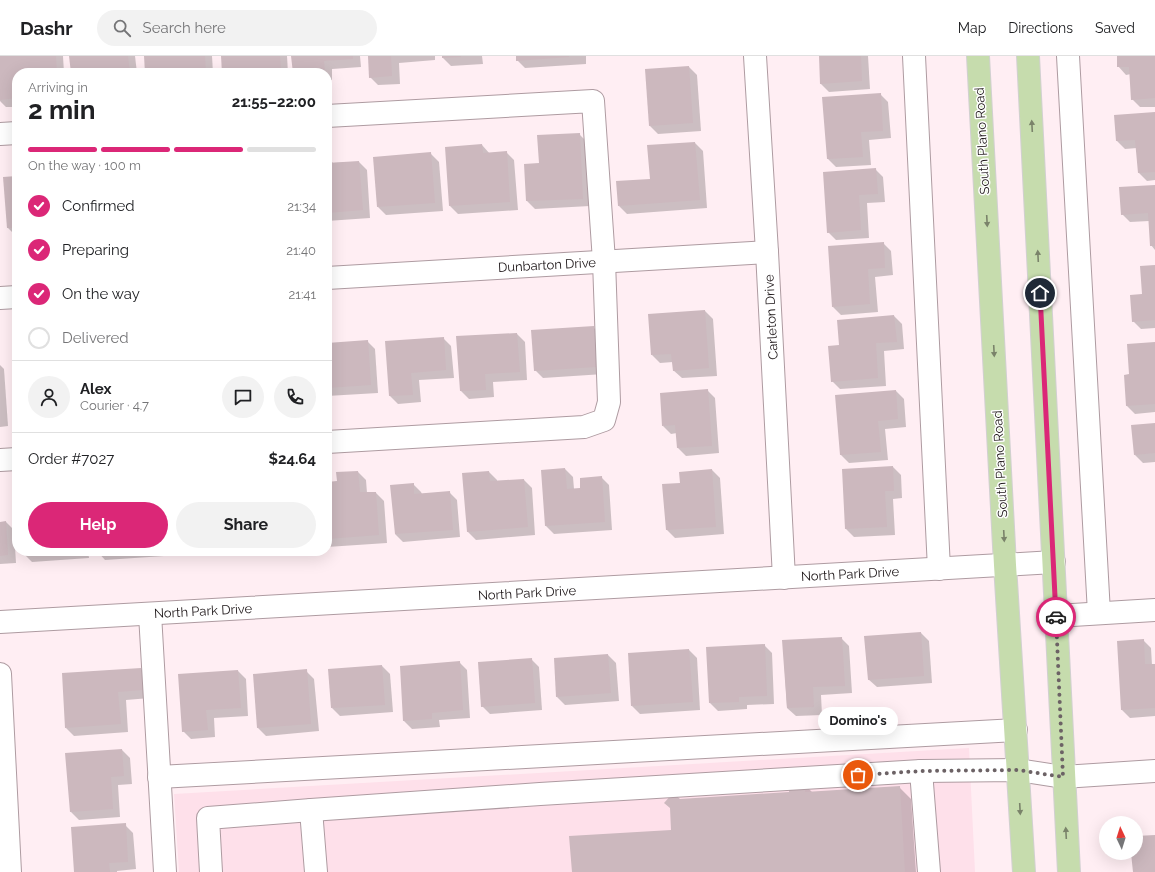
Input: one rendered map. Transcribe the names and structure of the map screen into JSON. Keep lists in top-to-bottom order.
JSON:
{
  "streets": {
    "main road": ["South Plano Road"],
    "street": ["Dunbarton Drive", "Carleton Drive", "North Park Drive"]
  },
  "crossings": [
    ["South Plano Road", "North Park Drive"],
    ["Dunbarton Drive", "Carleton Drive"],
    ["Carleton Drive", "North Park Drive"]
  ],
  "places": ["Domino's"],
  "north": "top",
  "page": {
    "header": "Dashr",
    "search": "Search here",
    "nav": ["Map", "Directions", "Saved"],
    "heading": ["2 min", "Arriving in", "21:55–22:00"],
    "panel": [
      "Alex",
      "Courier · 4.7",
      "Order #7027",
      "$24.64"
    ],
    "bar": "On the way · 100 m",
    "list": [
      ["Confirmed", "21:34"],
      ["Preparing", "21:40"],
      ["On the way", "21:41"],
      "Delivered"
    ],
    "buttons": ["Help", "Share"],
    "bubble": "Domino's"
  }
}
